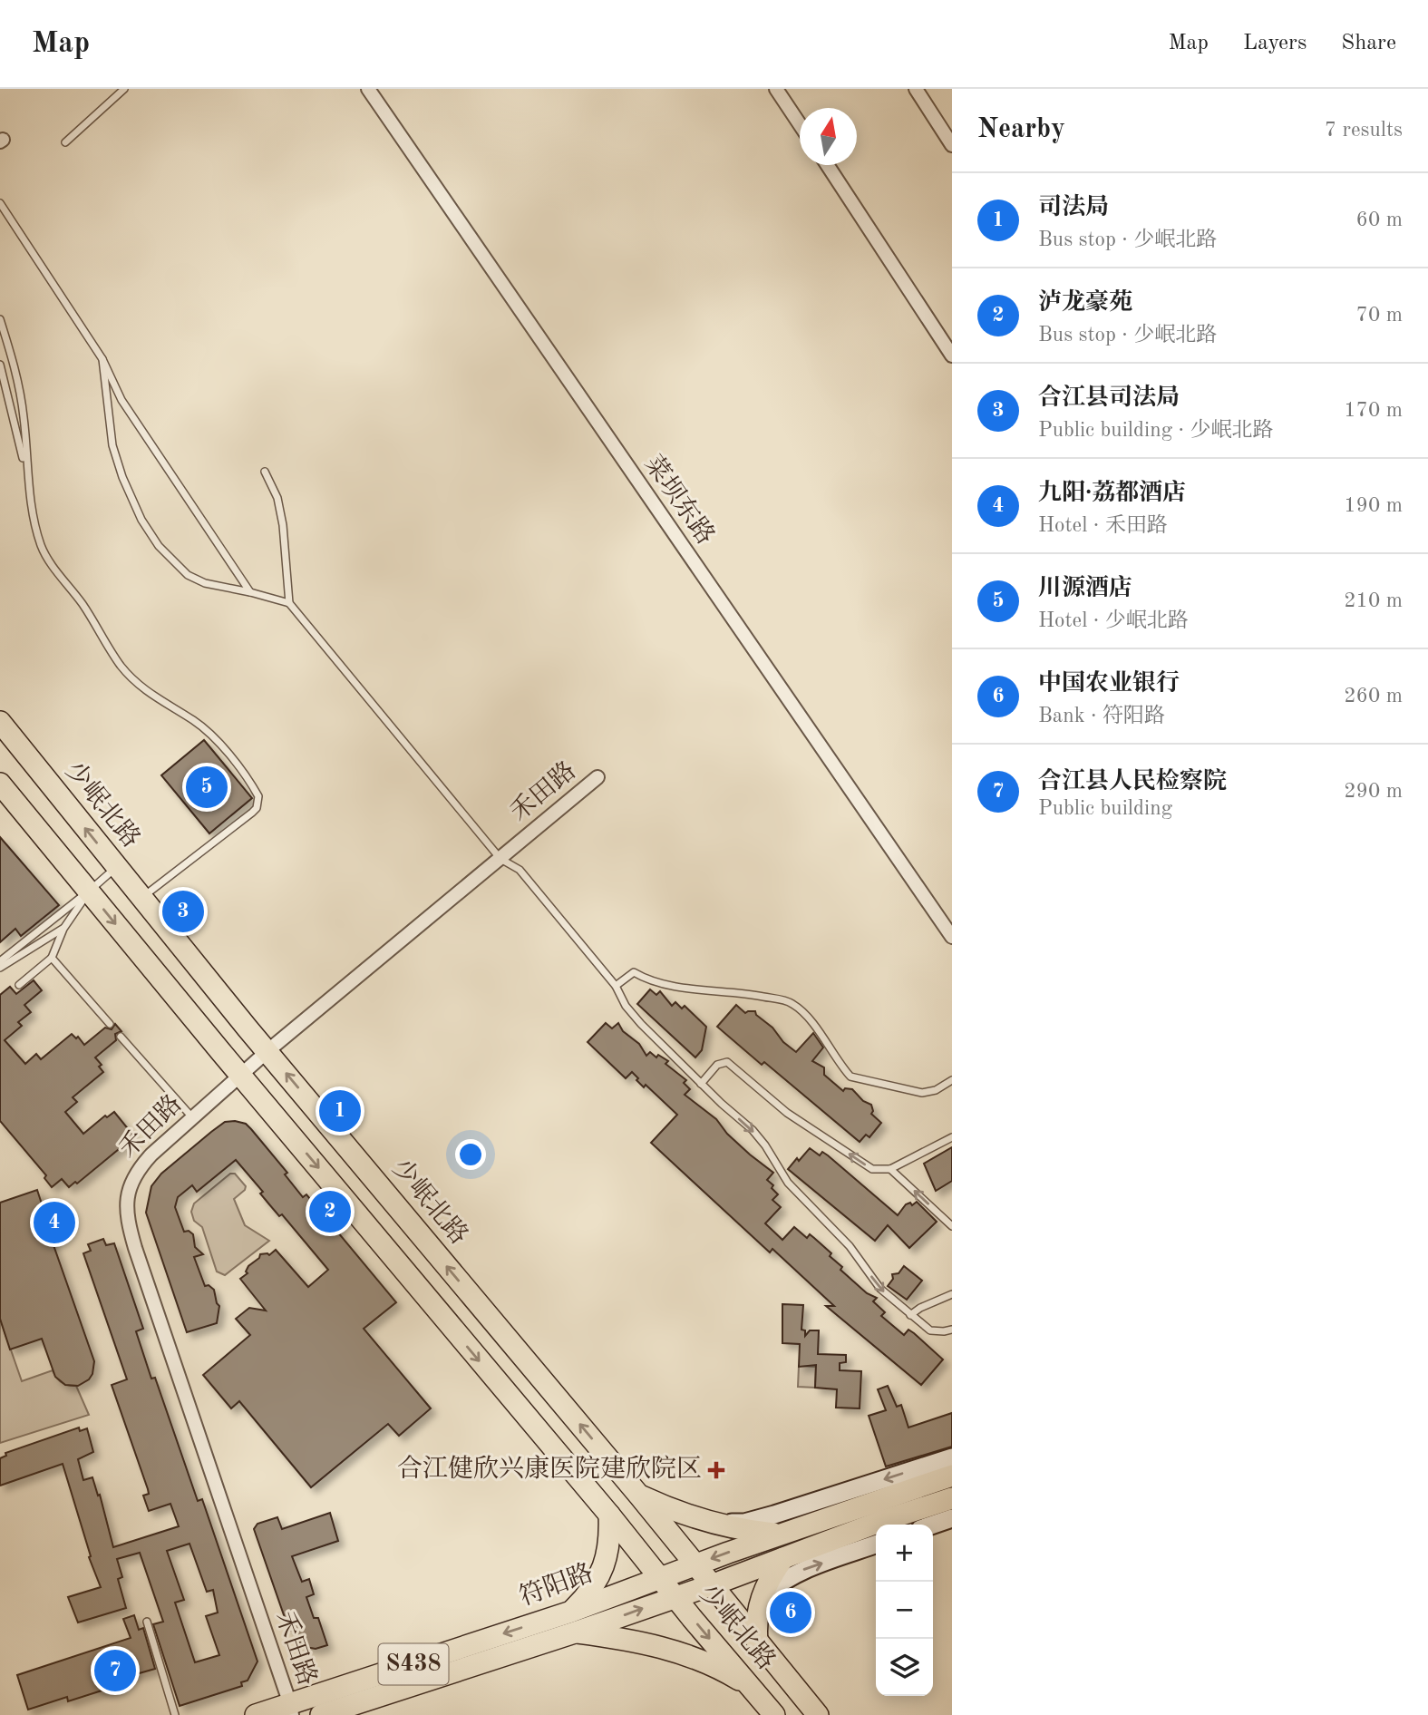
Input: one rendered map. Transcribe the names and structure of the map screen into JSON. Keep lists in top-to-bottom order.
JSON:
{
  "streets": {
    "main road": ["少岷北路", "符阳路", "S438"],
    "street": ["菜坝东路", "禾田路"]
  },
  "crossings": [
    ["禾田路", "少岷北路"],
    ["禾田路", "符阳路"],
    ["少岷北路", "符阳路"]
  ],
  "places": {
    "health": ["合江健欣兴康医院建欣院区"]
  },
  "north": "top",
  "page": {
    "header": "Map",
    "nav": ["Map", "Layers", "Share"],
    "heading": ["Nearby", "7 results"],
    "list": [
      {
        "mark": "1",
        "name": "司法局",
        "note": "Bus stop · 少岷北路",
        "value": "60 m"
      },
      {
        "mark": "2",
        "name": "泸龙豪苑",
        "note": "Bus stop · 少岷北路",
        "value": "70 m"
      },
      {
        "mark": "3",
        "name": "合江县司法局",
        "note": "Public building · 少岷北路",
        "value": "170 m"
      },
      {
        "mark": "4",
        "name": "九阳·荔都酒店",
        "note": "Hotel · 禾田路",
        "value": "190 m"
      },
      {
        "mark": "5",
        "name": "川源酒店",
        "note": "Hotel · 少岷北路",
        "value": "210 m"
      },
      {
        "mark": "6",
        "name": "中国农业银行",
        "note": "Bank · 符阳路",
        "value": "260 m"
      },
      {
        "mark": "7",
        "name": "合江县人民检察院",
        "note": "Public building",
        "value": "290 m"
      }
    ],
    "pins": [
      "5",
      "3",
      "1",
      "2",
      "4",
      "6",
      "7"
    ],
    "map_buttons": ["+", "−"]
  }
}
